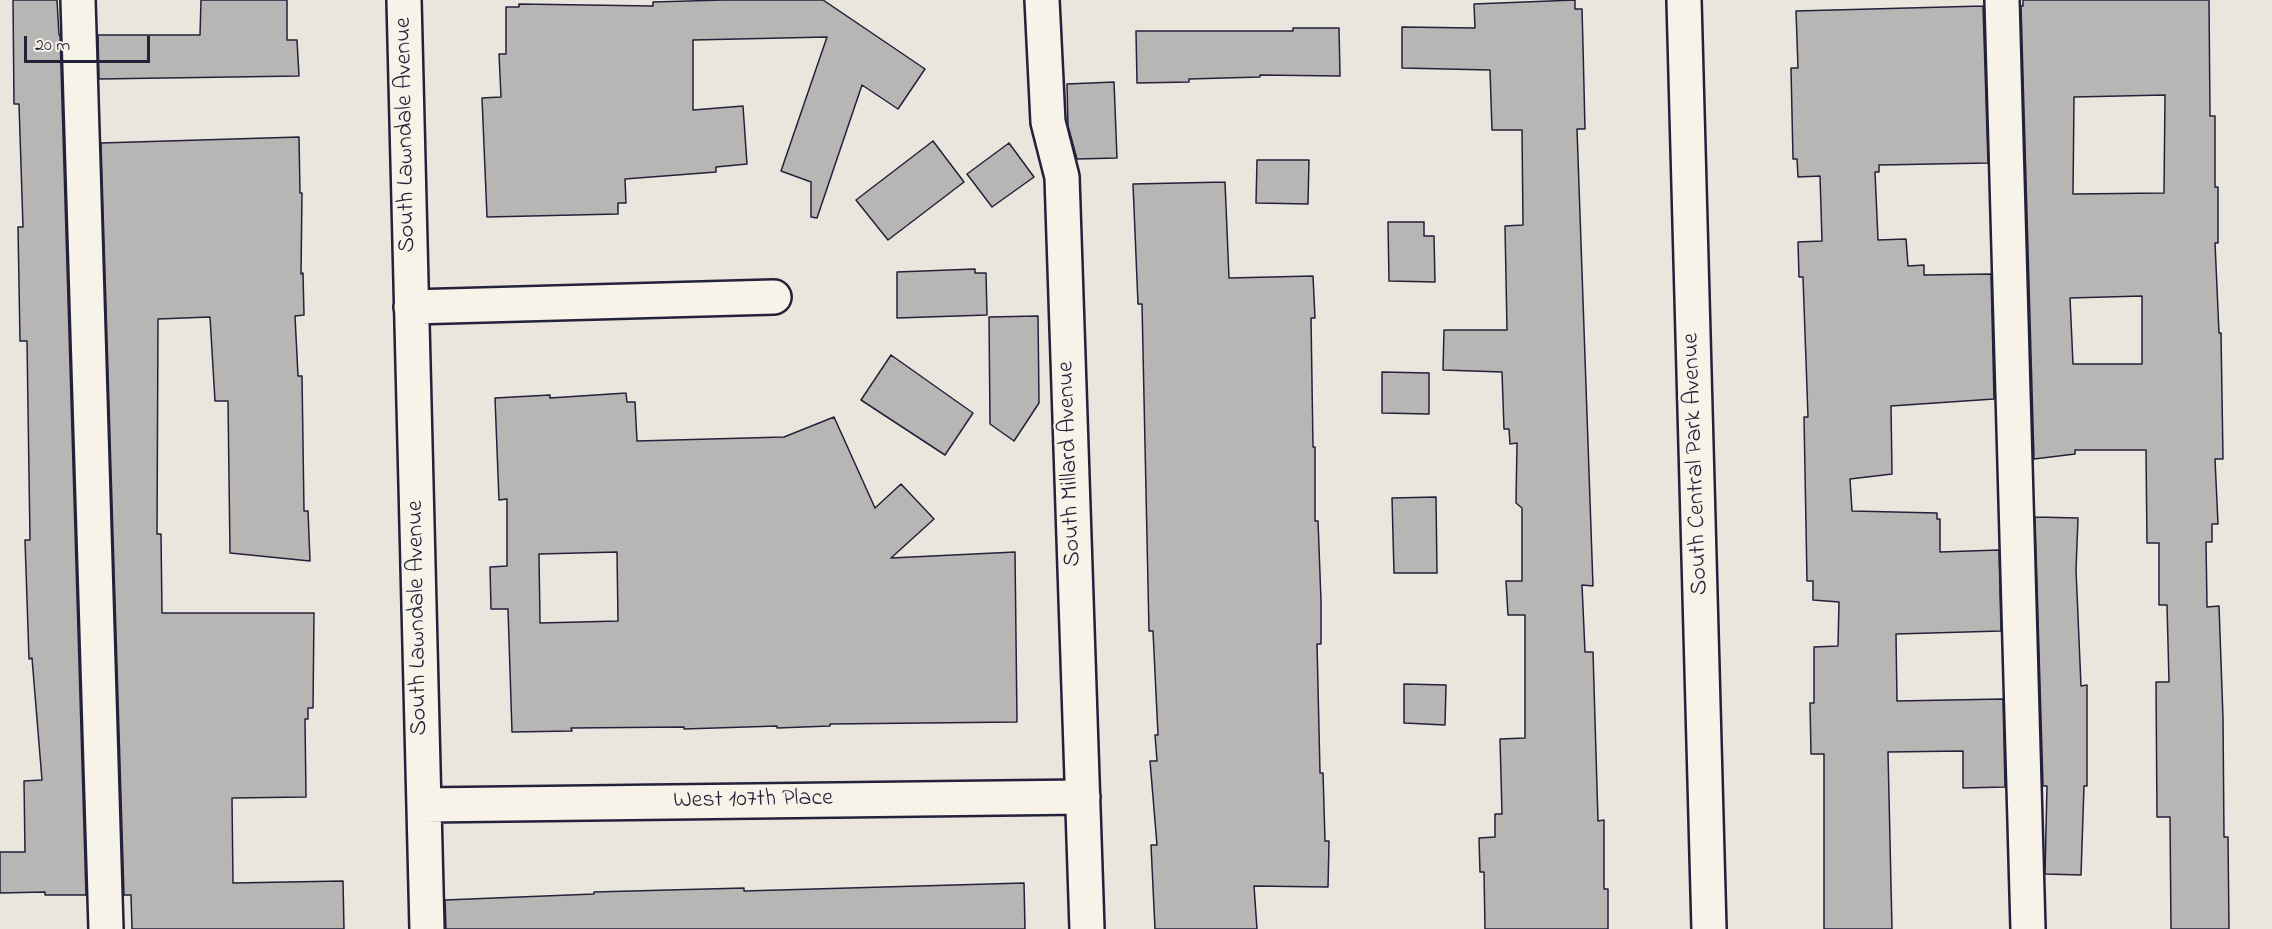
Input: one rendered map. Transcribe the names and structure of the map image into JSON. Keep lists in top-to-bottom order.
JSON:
{
  "streets": {
    "street": [
      "South Lawndale Avenue",
      "South Millard Avenue",
      "South Central Park Avenue",
      "West 107th Place"
    ]
  },
  "crossings": [
    ["South Lawndale Avenue", "West 107th Place"],
    ["South Millard Avenue", "West 107th Place"]
  ],
  "scale_bar": "20 m"
}
